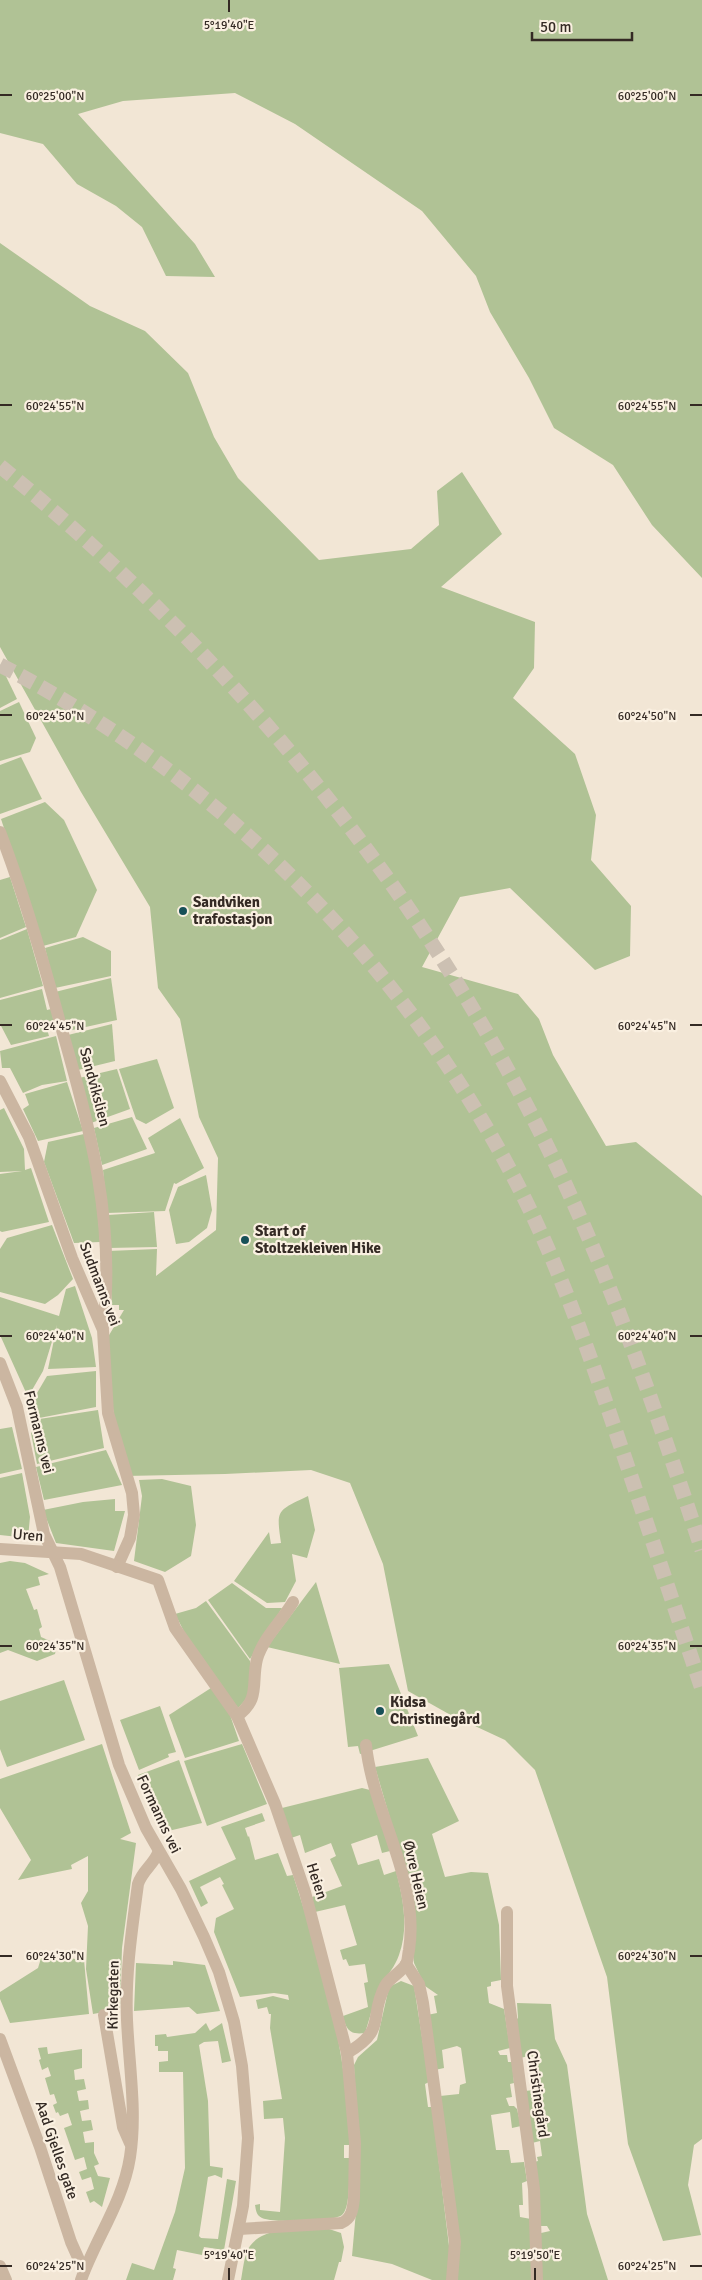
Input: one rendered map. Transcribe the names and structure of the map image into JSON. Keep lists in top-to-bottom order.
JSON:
{
  "streets": {
    "street": [
      "Sandvikslien",
      "Sudmanns vei",
      "Formanns vei",
      "Uren",
      "Øvre Heien",
      "Heien",
      "Kirkegaten",
      "Christinegård",
      "Aad Gjelles gate"
    ]
  },
  "crossings": [
    ["Sandvikslien", "Sudmanns vei"],
    ["Sudmanns vei", "Heien"],
    ["Formanns vei", "Uren"],
    ["Formanns vei", "Heien"],
    ["Formanns vei", "Kirkegaten"],
    ["Uren", "Heien"],
    ["Kirkegaten", "Aad Gjelles gate"]
  ],
  "places": ["Sandviken trafostasjon", "Start of Stoltzekleiven Hike", "Kidsa Christinegård"],
  "scale_bar": "50 m",
  "coordinates": [
    "5°19'40\"E",
    "60°25'00\"N",
    "60°24'55\"N",
    "60°24'50\"N",
    "60°24'45\"N",
    "60°24'40\"N",
    "60°24'35\"N",
    "60°24'30\"N",
    "5°19'50\"E",
    "60°24'25\"N"
  ]
}
